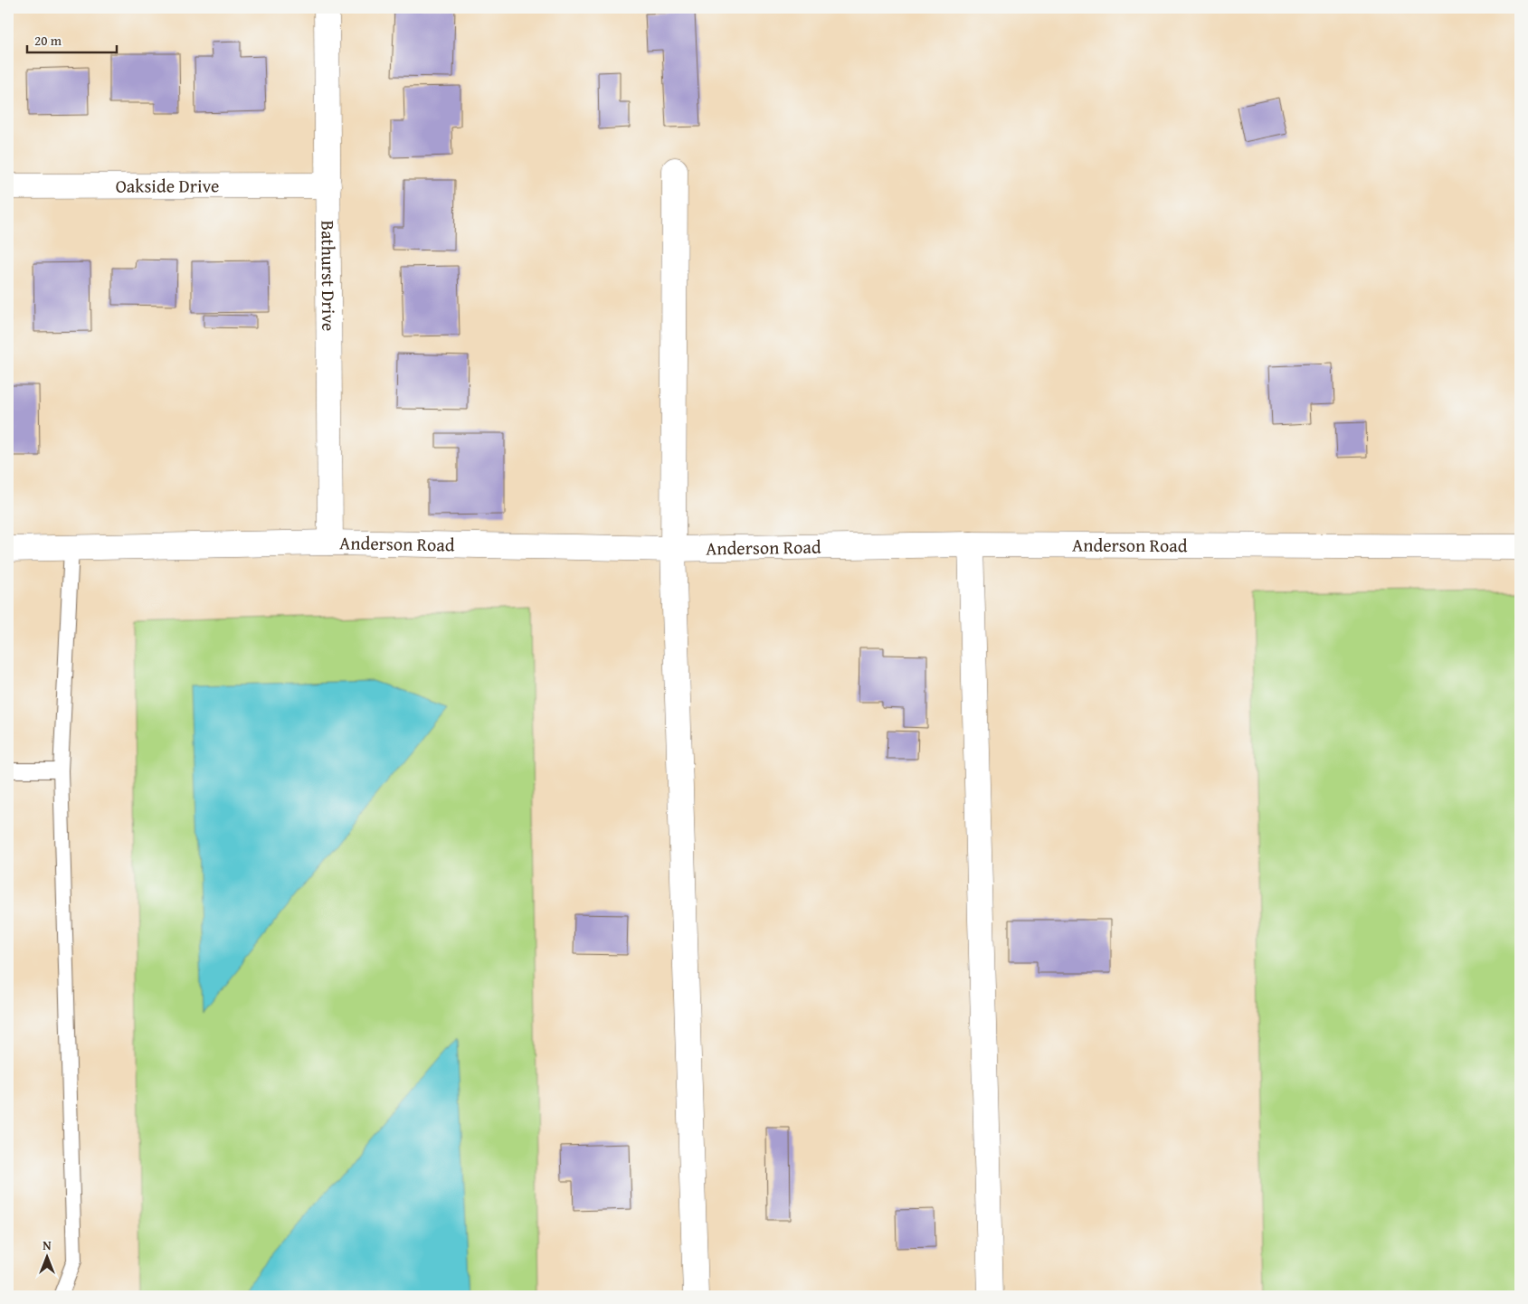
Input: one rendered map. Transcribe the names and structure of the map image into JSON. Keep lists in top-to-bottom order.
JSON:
{
  "streets": {
    "street": ["Oakside Drive", "Bathurst Drive", "Anderson Road"]
  },
  "crossings": [
    ["Oakside Drive", "Bathurst Drive"],
    ["Bathurst Drive", "Anderson Road"]
  ],
  "scale_bar": "20 m",
  "north": "top"
}
